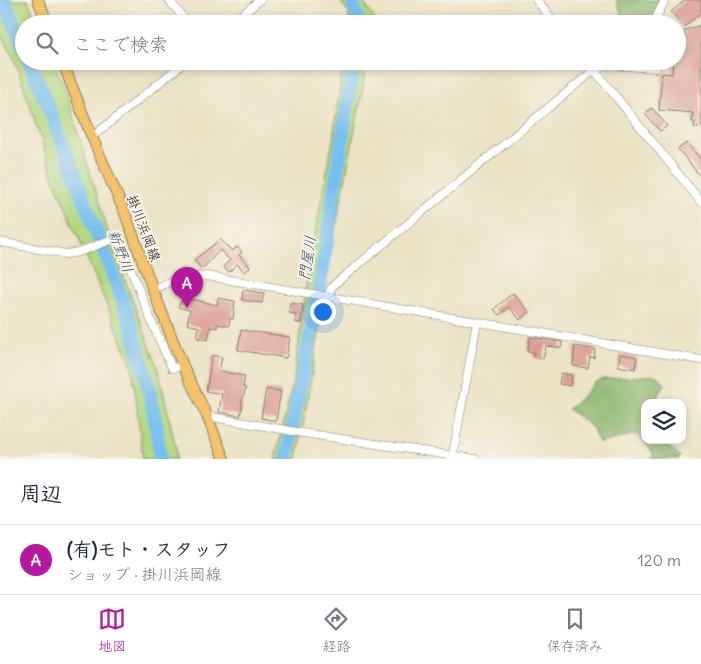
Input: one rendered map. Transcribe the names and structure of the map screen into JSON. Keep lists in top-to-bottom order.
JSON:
{
  "streets": {
    "main road": ["掛川浜岡線"]
  },
  "water": ["新野川", "門屋川"],
  "page": {
    "search": "ここで検索",
    "pins": "A",
    "heading": "周辺",
    "list": [
      {
        "mark": "A",
        "name": "(有)モト・スタッフ",
        "note": "ショップ · 掛川浜岡線",
        "value": "120 m"
      }
    ],
    "nav": ["地図", "経路", "保存済み"]
  }
}
